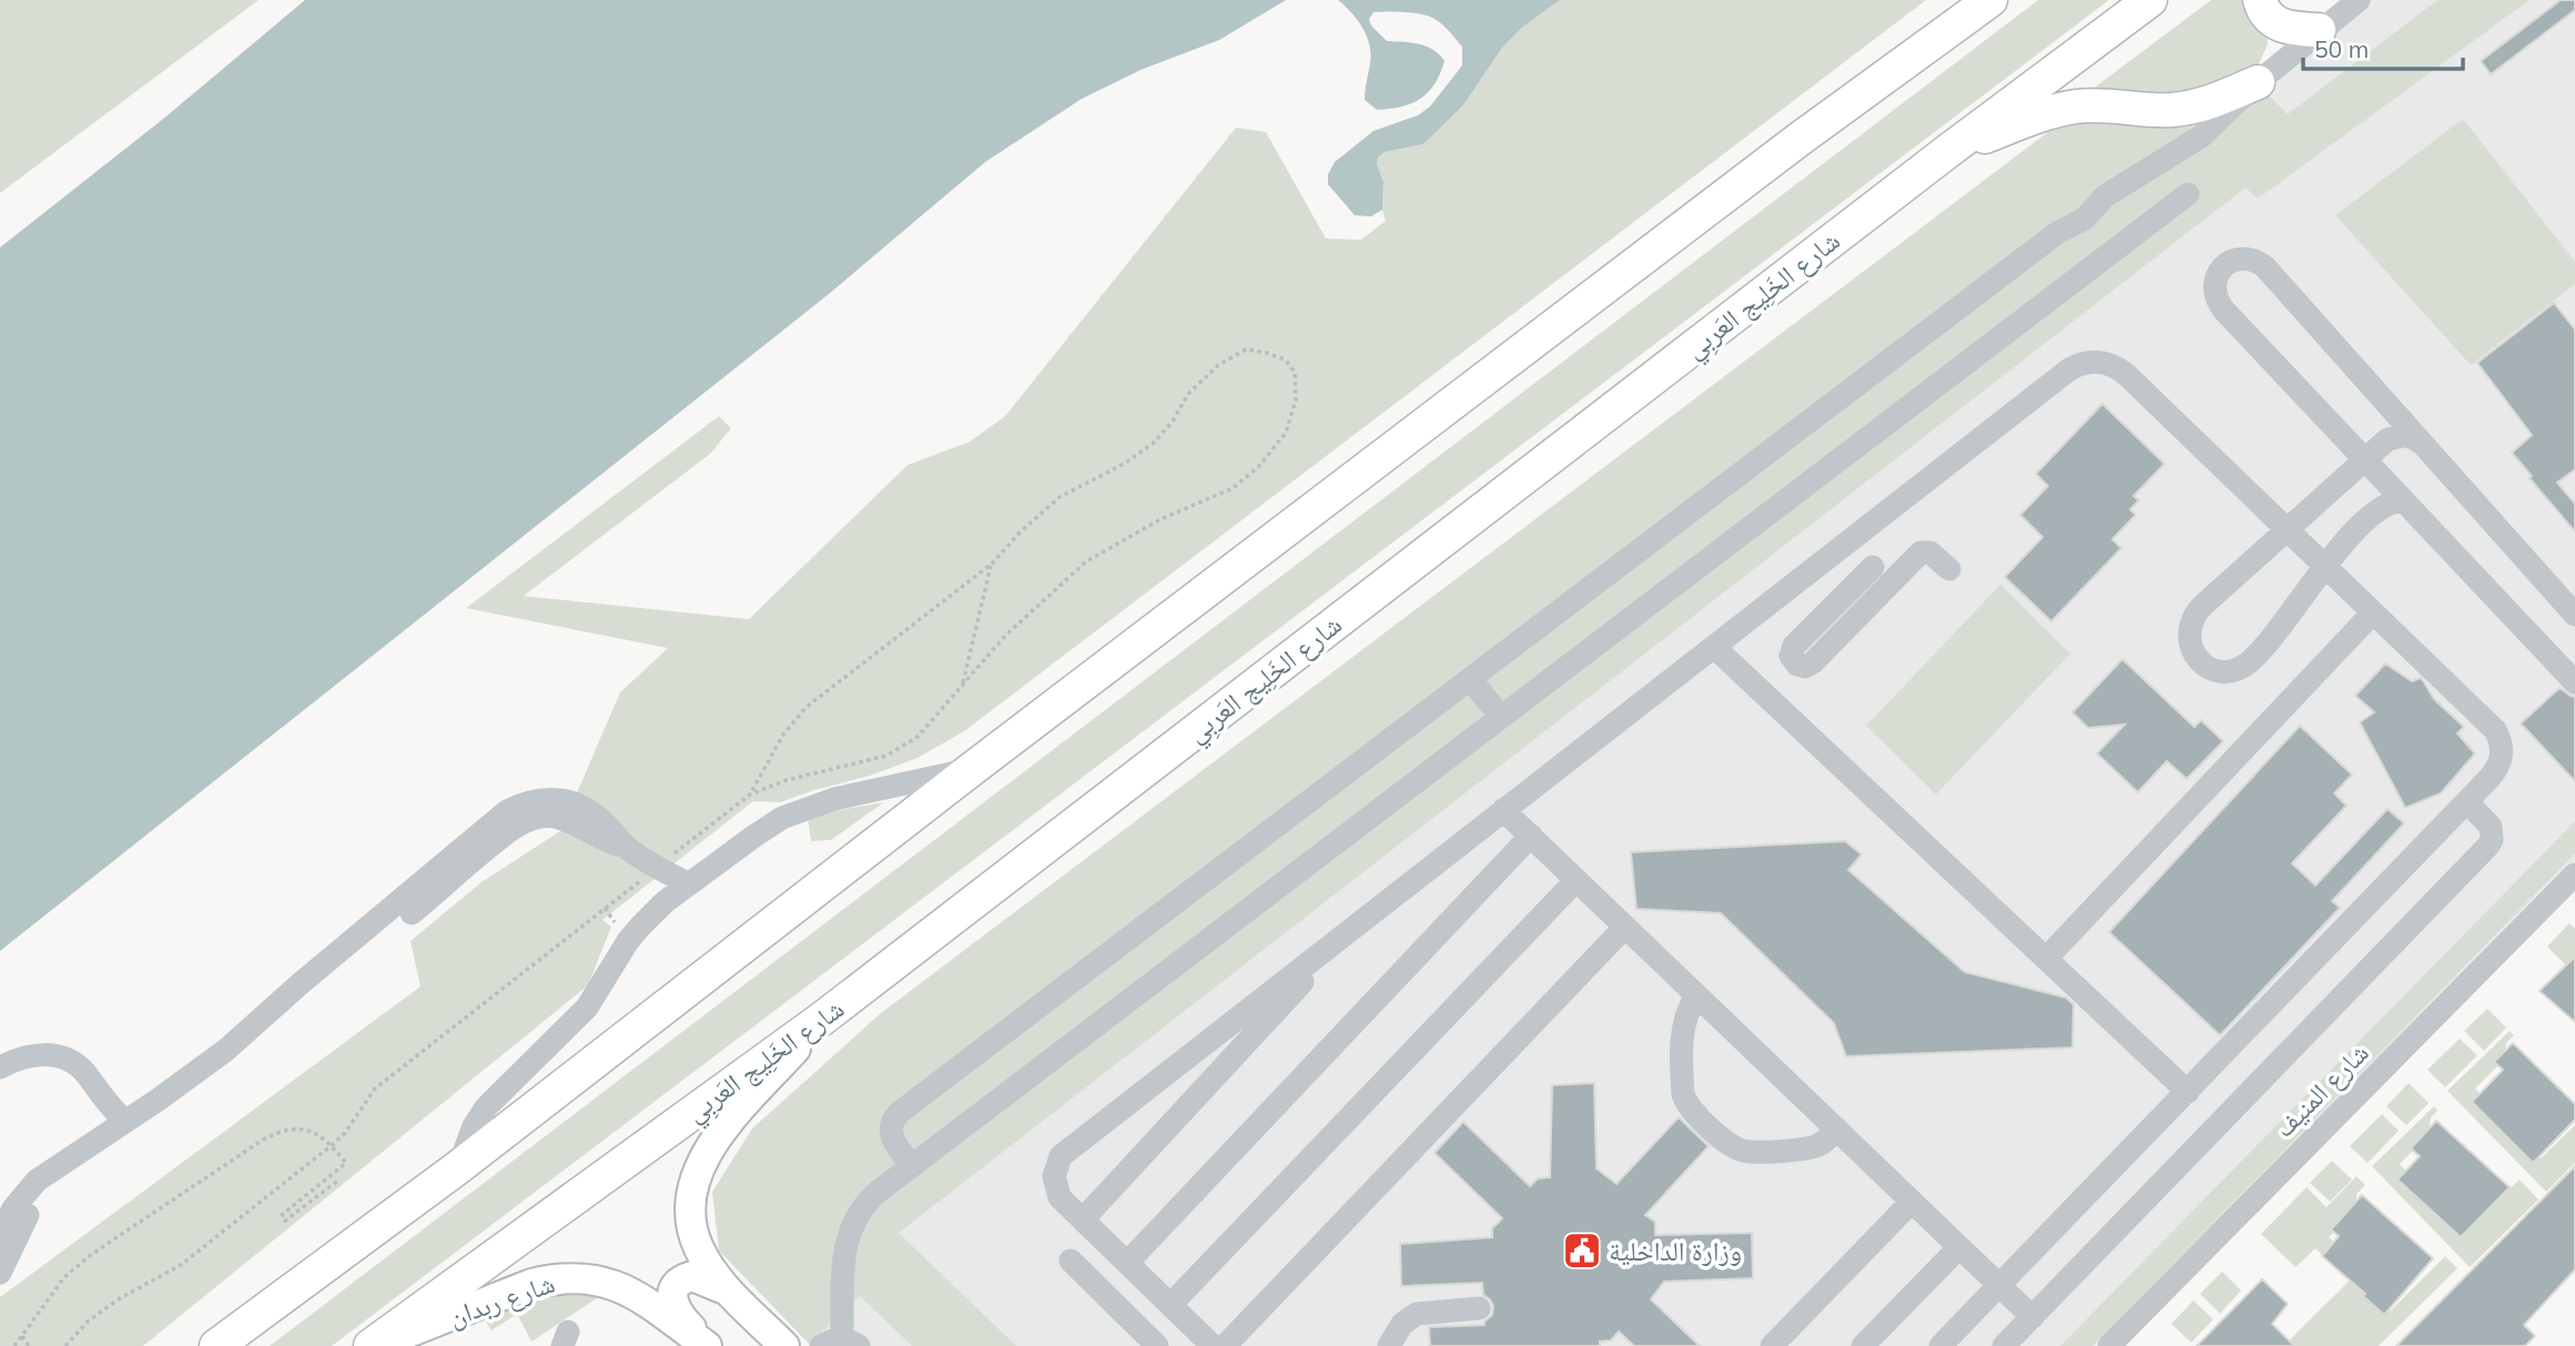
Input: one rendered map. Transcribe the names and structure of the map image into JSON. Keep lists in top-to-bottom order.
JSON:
{
  "streets": {
    "highway": ["شارع الخَلِيج العَربِي"],
    "main road": ["شارع ربدان"],
    "street": ["شارع المنيف"]
  },
  "crossings": [
    ["شارع الخَلِيج العَربِي", "شارع ربدان"]
  ],
  "places": {
    "public building": ["وزارة الداخلية"]
  },
  "scale_bar": "50 m"
}
